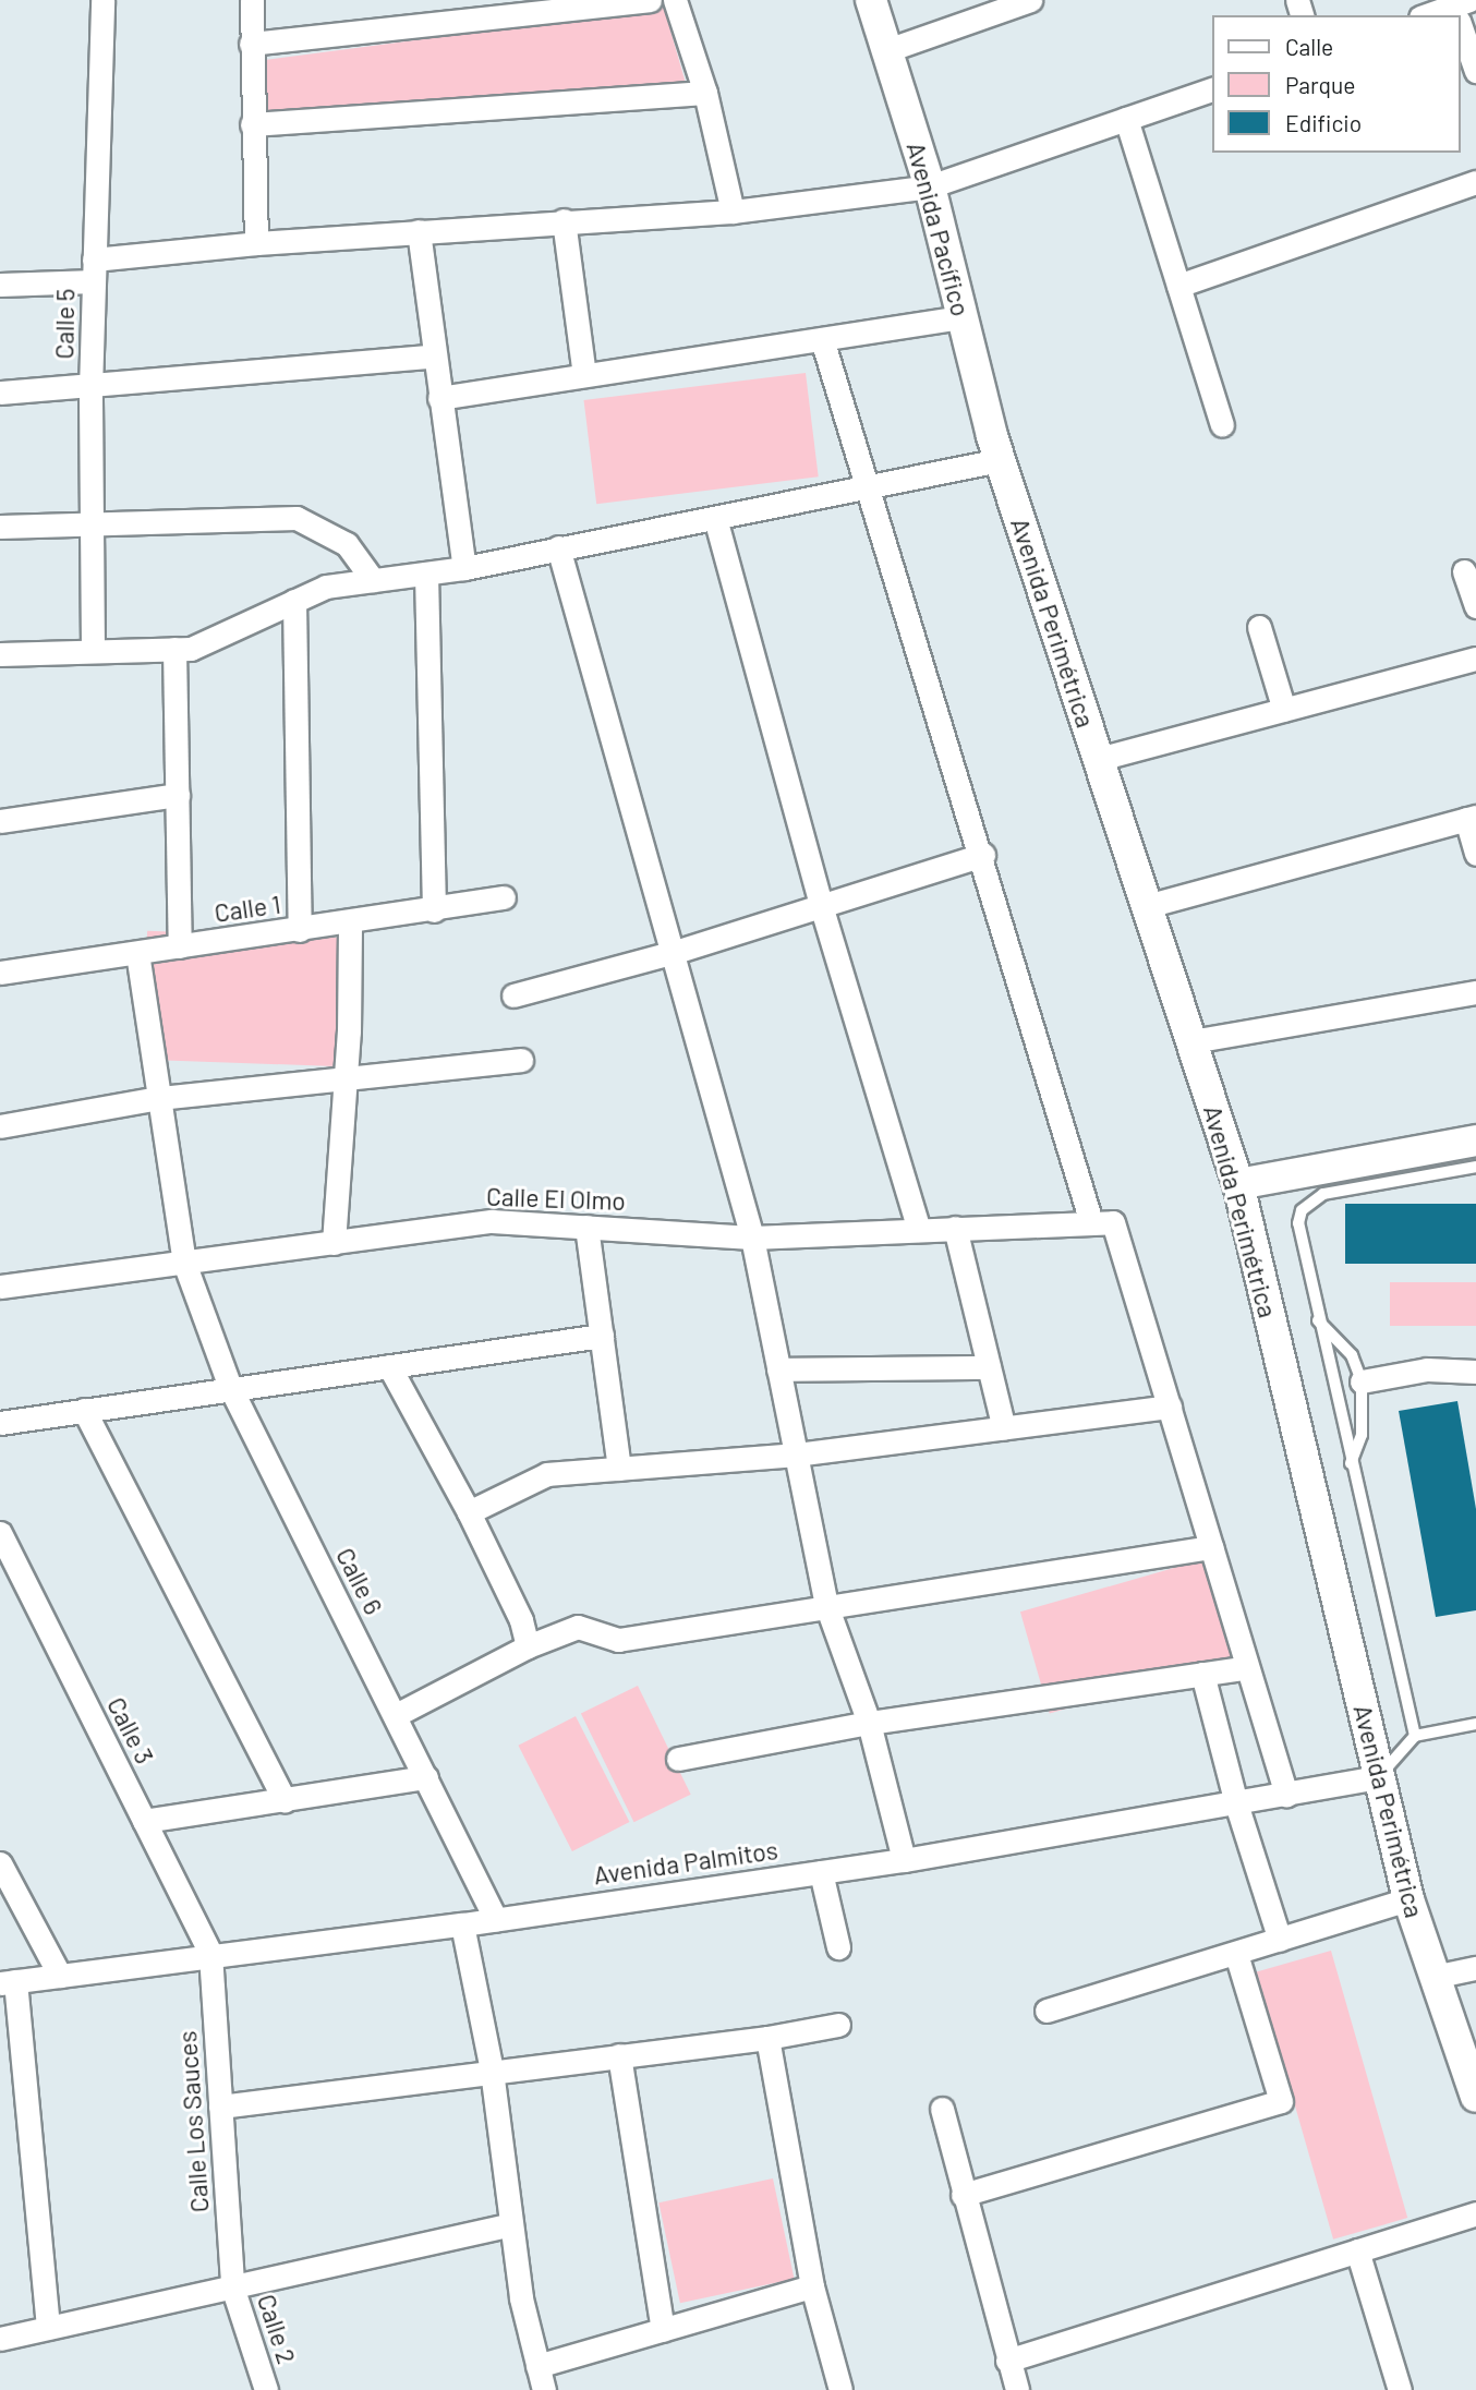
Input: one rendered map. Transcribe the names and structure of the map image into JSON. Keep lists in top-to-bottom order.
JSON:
{
  "streets": {
    "street": [
      "Avenida Pacífico",
      "Calle 5",
      "Avenida Perimétrica",
      "Calle 1",
      "Calle El Olmo",
      "Calle 6",
      "Calle 3",
      "Avenida Palmitos",
      "Calle Los Sauces",
      "Calle 2"
    ]
  },
  "crossings": [
    ["Avenida Pacífico", "Avenida Perimétrica"],
    ["Avenida Perimétrica", "Avenida Palmitos"],
    ["Calle 1", "Calle 6"],
    ["Calle El Olmo", "Calle 6"],
    ["Calle 6", "Avenida Palmitos"],
    ["Calle 3", "Avenida Palmitos"],
    ["Calle 3", "Calle Los Sauces"],
    ["Avenida Palmitos", "Calle Los Sauces"],
    ["Calle Los Sauces", "Calle 2"]
  ],
  "legend": ["Calle", "Parque", "Edificio"]
}
